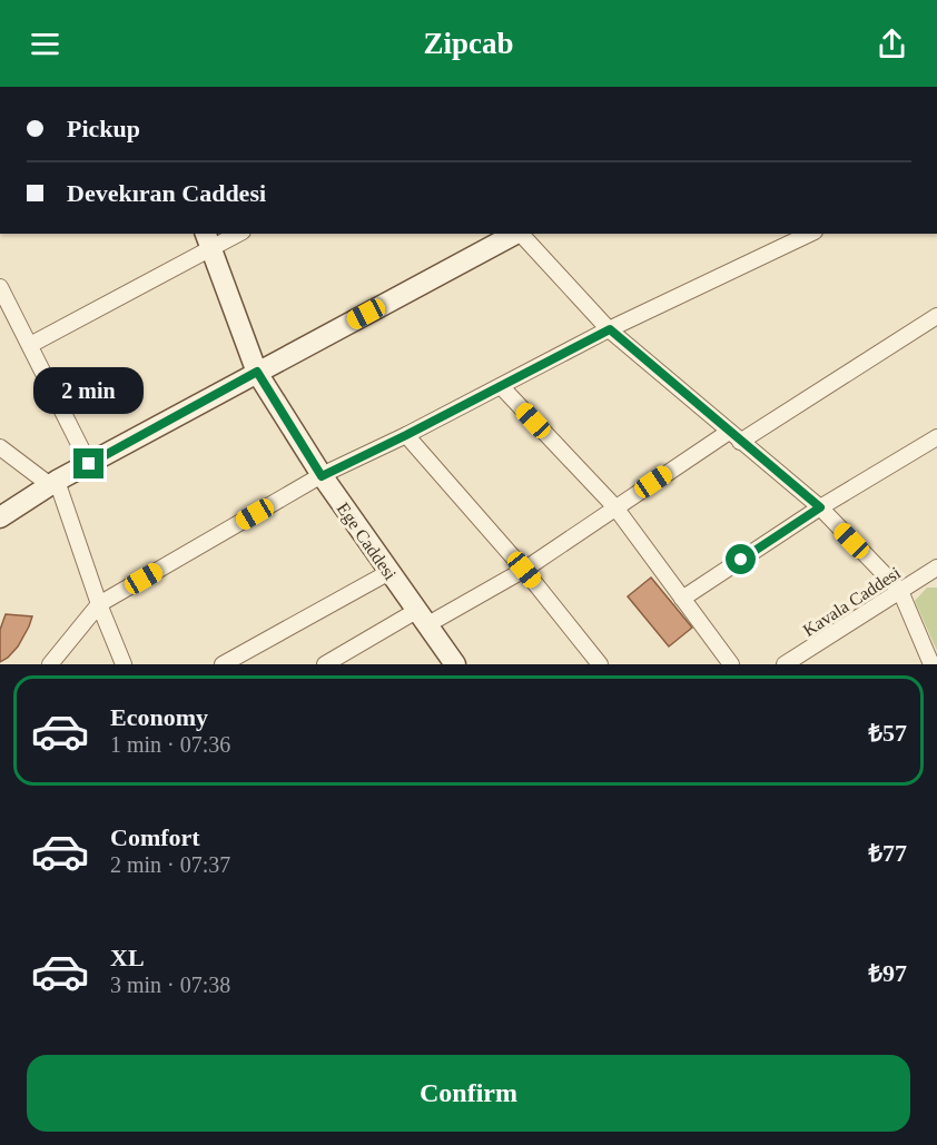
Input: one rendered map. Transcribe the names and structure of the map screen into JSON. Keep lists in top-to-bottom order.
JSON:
{
  "streets": {
    "street": ["Ege Caddesi", "Kavala Caddesi"]
  },
  "page": {
    "header": "Zipcab",
    "banner": ["Pickup", "Devekıran Caddesi"],
    "bubble": "2 min",
    "list": [
      {
        "name": "Economy",
        "note": "1 min · 07:36",
        "value": "₺57"
      },
      {
        "name": "Comfort",
        "note": "2 min · 07:37",
        "value": "₺77"
      },
      {
        "name": "XL",
        "note": "3 min · 07:38",
        "value": "₺97"
      }
    ],
    "buttons": "Confirm"
  }
}
